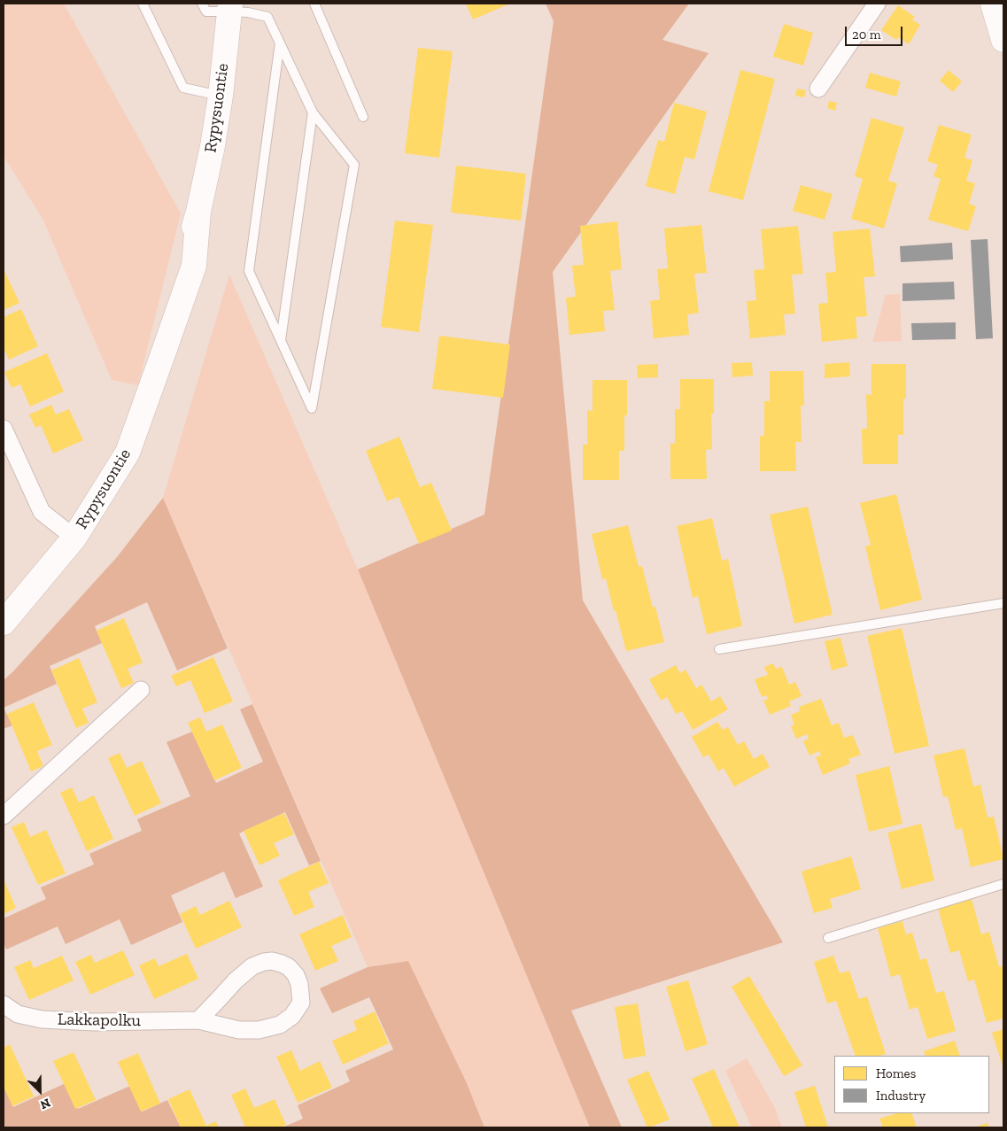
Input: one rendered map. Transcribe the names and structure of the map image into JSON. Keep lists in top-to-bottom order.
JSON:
{
  "streets": {
    "street": ["Rypysuontie", "Lakkapolku"]
  },
  "legend": ["Homes", "Industry"],
  "scale_bar": "20 m",
  "north": "bottom right"
}
